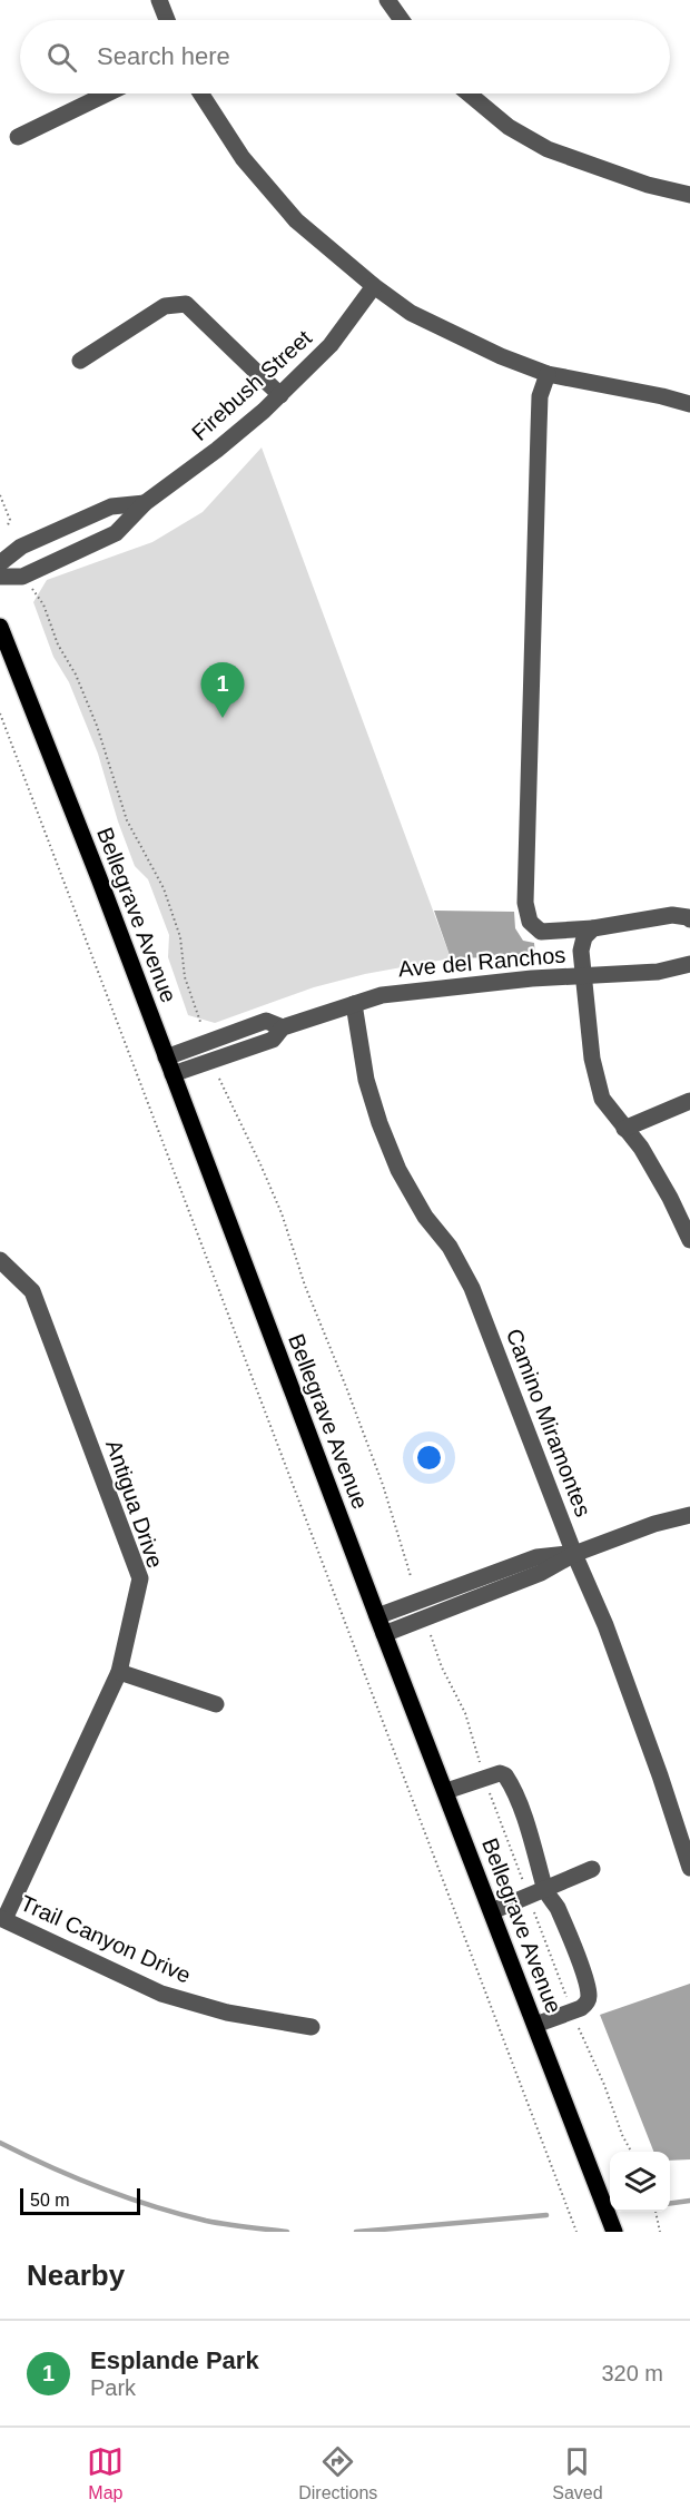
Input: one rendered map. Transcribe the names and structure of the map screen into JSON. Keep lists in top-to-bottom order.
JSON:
{
  "streets": {
    "main road": ["Bellegrave Avenue"],
    "street": [
      "Firebush Street",
      "Ave del Ranchos",
      "Camino Miramontes",
      "Antigua Drive",
      "Trail Canyon Drive"
    ]
  },
  "crossings": [
    ["Bellegrave Avenue", "Ave del Ranchos"],
    ["Ave del Ranchos", "Camino Miramontes"],
    ["Antigua Drive", "Trail Canyon Drive"]
  ],
  "scale_bar": "50 m",
  "page": {
    "search": "Search here",
    "pins": "1",
    "scale": "50 m",
    "heading": "Nearby",
    "list": [
      {
        "mark": "1",
        "name": "Esplande Park",
        "note": "Park",
        "value": "320 m"
      }
    ],
    "nav": ["Map", "Directions", "Saved"]
  }
}
